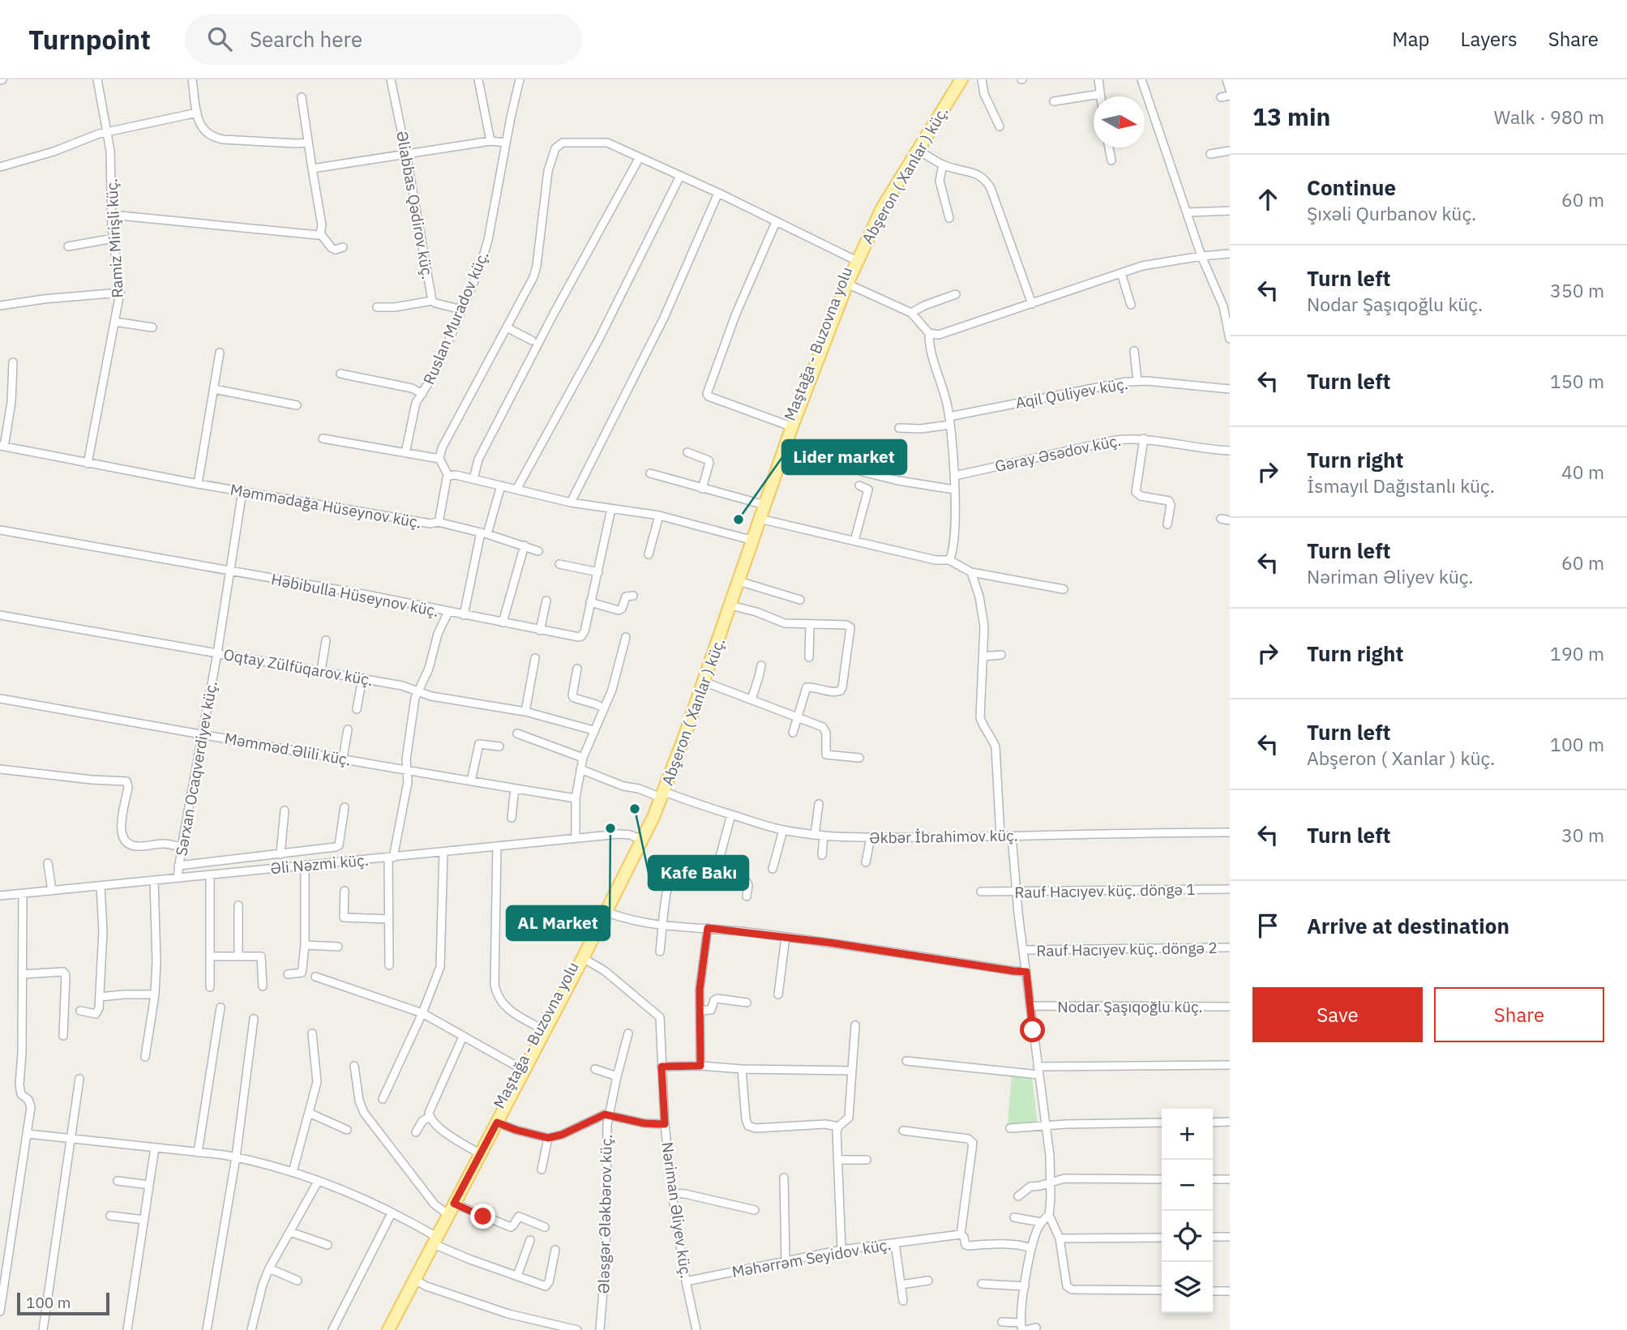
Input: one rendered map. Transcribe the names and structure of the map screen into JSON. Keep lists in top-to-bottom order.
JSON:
{
  "streets": {
    "main road": ["Abşeron ( Xanlar ) küç.", "Maştağa - Buzovna yolu"],
    "street": [
      "Əliabbas Qədirov küç.",
      "Ramiz Mirişli küç.",
      "Ruslan Muradov küç.",
      "Aqil Quliyev küç.",
      "Gəray Əsədov küç.",
      "Məmmədağa Hüseynov küç.",
      "Həbibulla Hüseynov küç.",
      "Oqtay Zülfüqarov küç.",
      "Məmməd Əlili küç.",
      "Sərxan Ocaqverdiyev küç.",
      "Əkbər İbrahimov küç.",
      "Əli Nəzmi küç.",
      "Rauf Hacıyev küç. döngə 1",
      "Rauf Hacıyev küç. döngə 2",
      "Nodar Şaşıqoğlu küç.",
      "Nəriman Əliyev küç.",
      "Ələsgər Ələkbərov küç.",
      "Məhərrəm Seyidov küç."
    ]
  },
  "crossings": [
    ["Abşeron ( Xanlar ) küç.", "Maştağa - Buzovna yolu"],
    ["Abşeron ( Xanlar ) küç.", "Əkbər İbrahimov küç."],
    ["Əliabbas Qədirov küç.", "Ruslan Muradov küç."],
    ["Ramiz Mirişli küç.", "Məmmədağa Hüseynov küç."],
    ["Maştağa - Buzovna yolu", "Əkbər İbrahimov küç."],
    ["Maştağa - Buzovna yolu", "Əli Nəzmi küç."],
    ["Məmmədağa Hüseynov küç.", "Sərxan Ocaqverdiyev küç."],
    ["Həbibulla Hüseynov küç.", "Sərxan Ocaqverdiyev küç."],
    ["Oqtay Zülfüqarov küç.", "Sərxan Ocaqverdiyev küç."],
    ["Məmməd Əlili küç.", "Sərxan Ocaqverdiyev küç."],
    ["Sərxan Ocaqverdiyev küç.", "Əli Nəzmi küç."],
    ["Nəriman Əliyev küç.", "Məhərrəm Seyidov küç."]
  ],
  "places": ["Lider market", "Kafe Bakı", "AL Market"],
  "scale_bar": "100 m",
  "north": "right",
  "page": {
    "header": "Turnpoint",
    "search": "Search here",
    "nav": ["Map", "Layers", "Share"],
    "heading": ["13 min", "Walk · 980 m"],
    "list": [
      ["Continue", "Şıxəli Qurbanov küç.", "60 m"],
      ["Turn left", "Nodar Şaşıqoğlu küç.", "350 m"],
      ["Turn left", "150 m"],
      ["Turn right", "İsmayıl Dağıstanlı küç.", "40 m"],
      ["Turn left", "Nəriman Əliyev küç.", "60 m"],
      ["Turn right", "190 m"],
      ["Turn left", "Abşeron ( Xanlar ) küç.", "100 m"],
      ["Turn left", "30 m"],
      "Arrive at destination"
    ],
    "buttons": ["Save", "Share"],
    "map_buttons": ["+", "−"],
    "scale": "100 m"
  }
}
